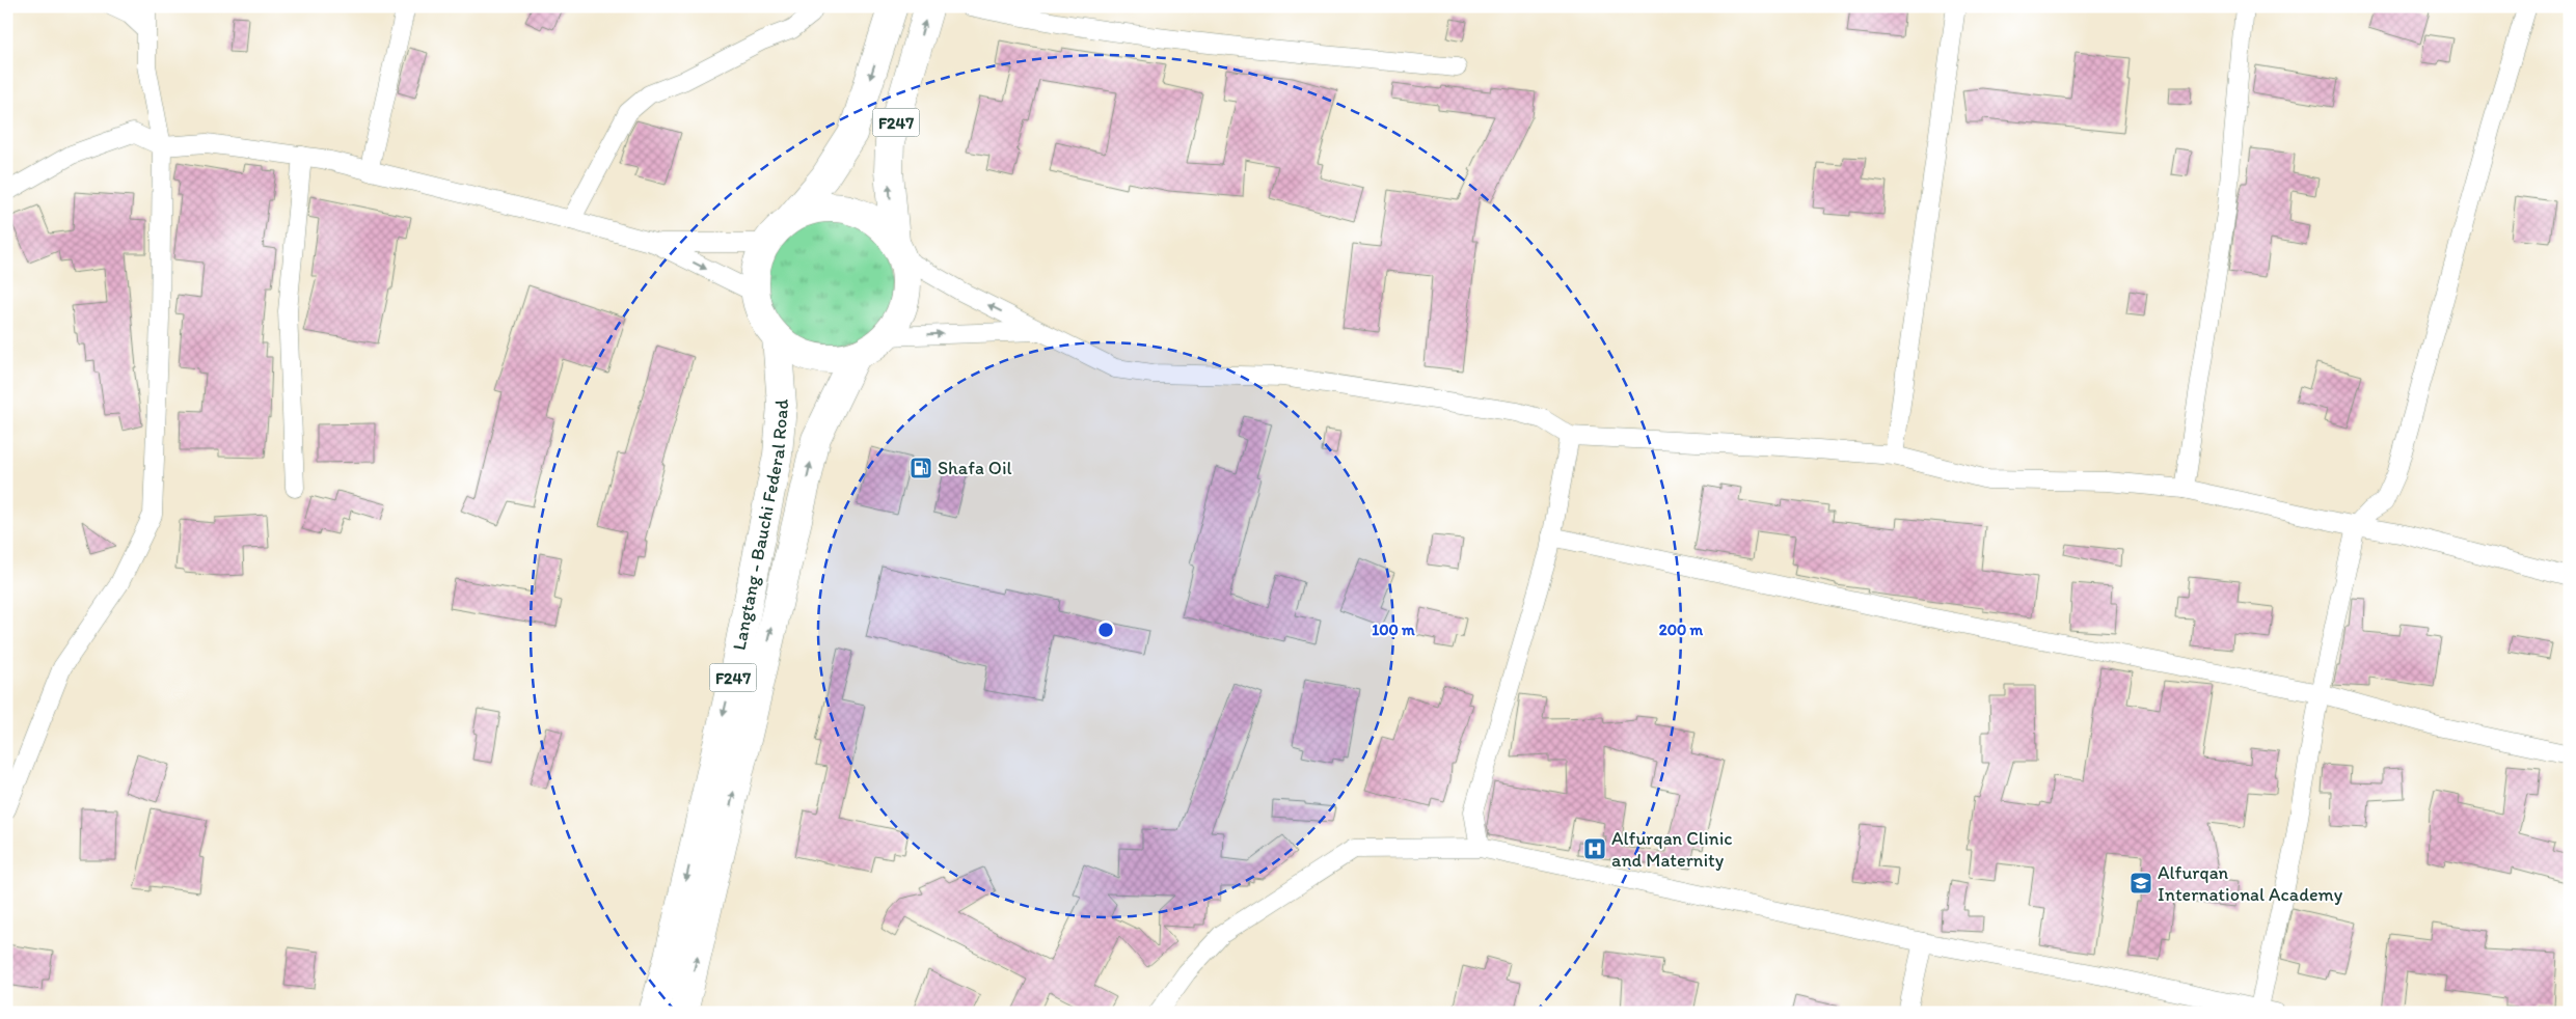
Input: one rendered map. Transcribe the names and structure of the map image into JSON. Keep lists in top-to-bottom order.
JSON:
{
  "streets": {
    "main road": ["F247", "Langtang - Bauchi Federal Road"]
  },
  "crossings": [
    ["F247", "Langtang - Bauchi Federal Road"]
  ],
  "places": {
    "fuel station": ["Shafa Oil"],
    "hospital": ["Alfurqan Clinic and Maternity"],
    "school or university": ["Alfurqan International Academy"]
  },
  "rings": ["100 m", "200 m"]
}
